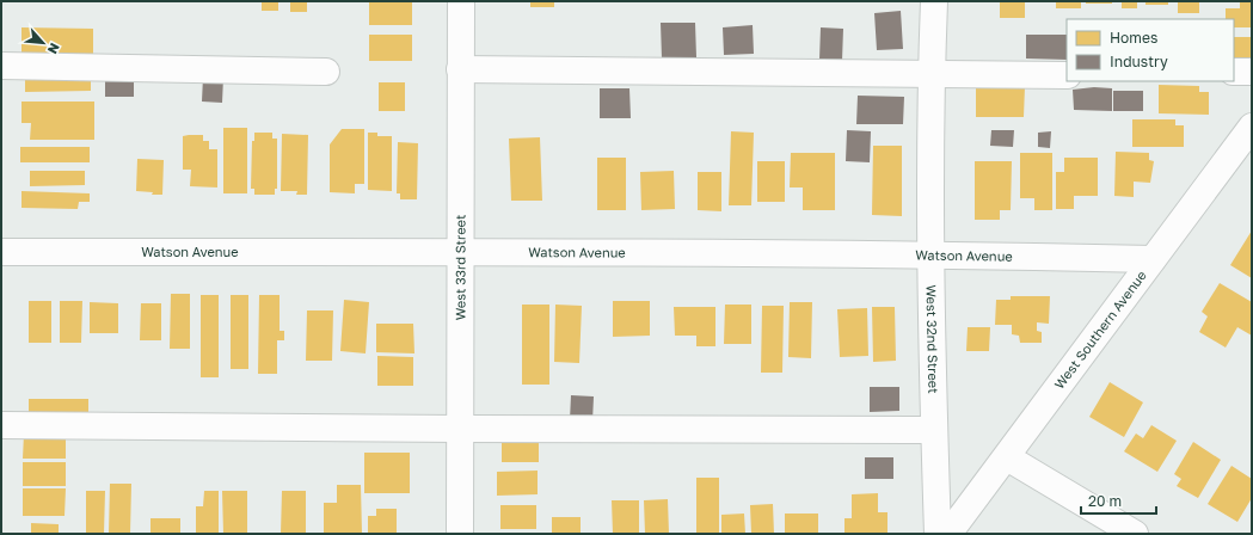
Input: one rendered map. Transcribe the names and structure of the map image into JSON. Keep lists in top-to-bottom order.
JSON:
{
  "streets": {
    "street": [
      "Watson Avenue",
      "West 33rd Street",
      "West Southern Avenue",
      "West 32nd Street"
    ]
  },
  "crossings": [
    ["Watson Avenue", "West 33rd Street"],
    ["Watson Avenue", "West Southern Avenue"],
    ["Watson Avenue", "West 32nd Street"]
  ],
  "legend": ["Homes", "Industry"],
  "scale_bar": "20 m",
  "north": "bottom right"
}
